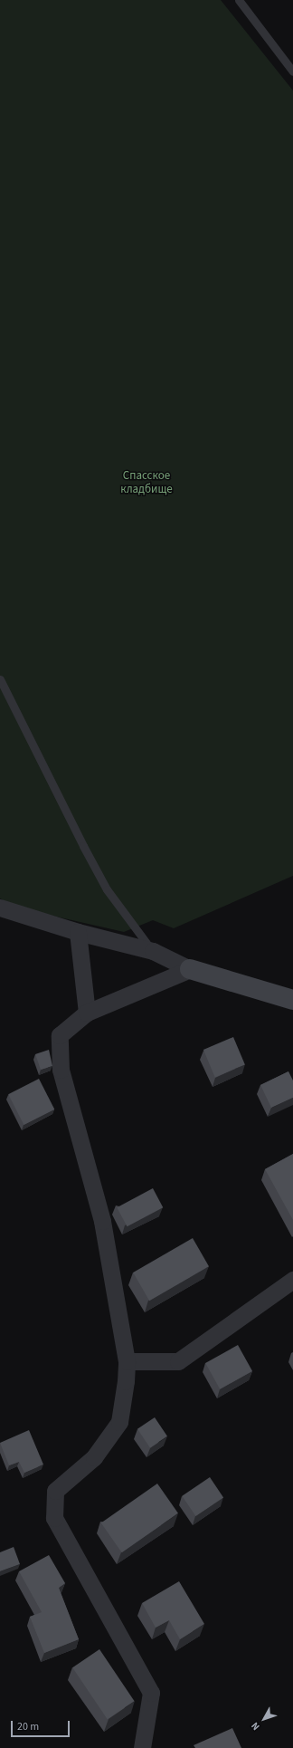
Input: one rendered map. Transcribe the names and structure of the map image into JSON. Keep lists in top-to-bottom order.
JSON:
{
  "parks": ["Спасское кладбище"],
  "scale_bar": "20 m",
  "north": "bottom left"
}
